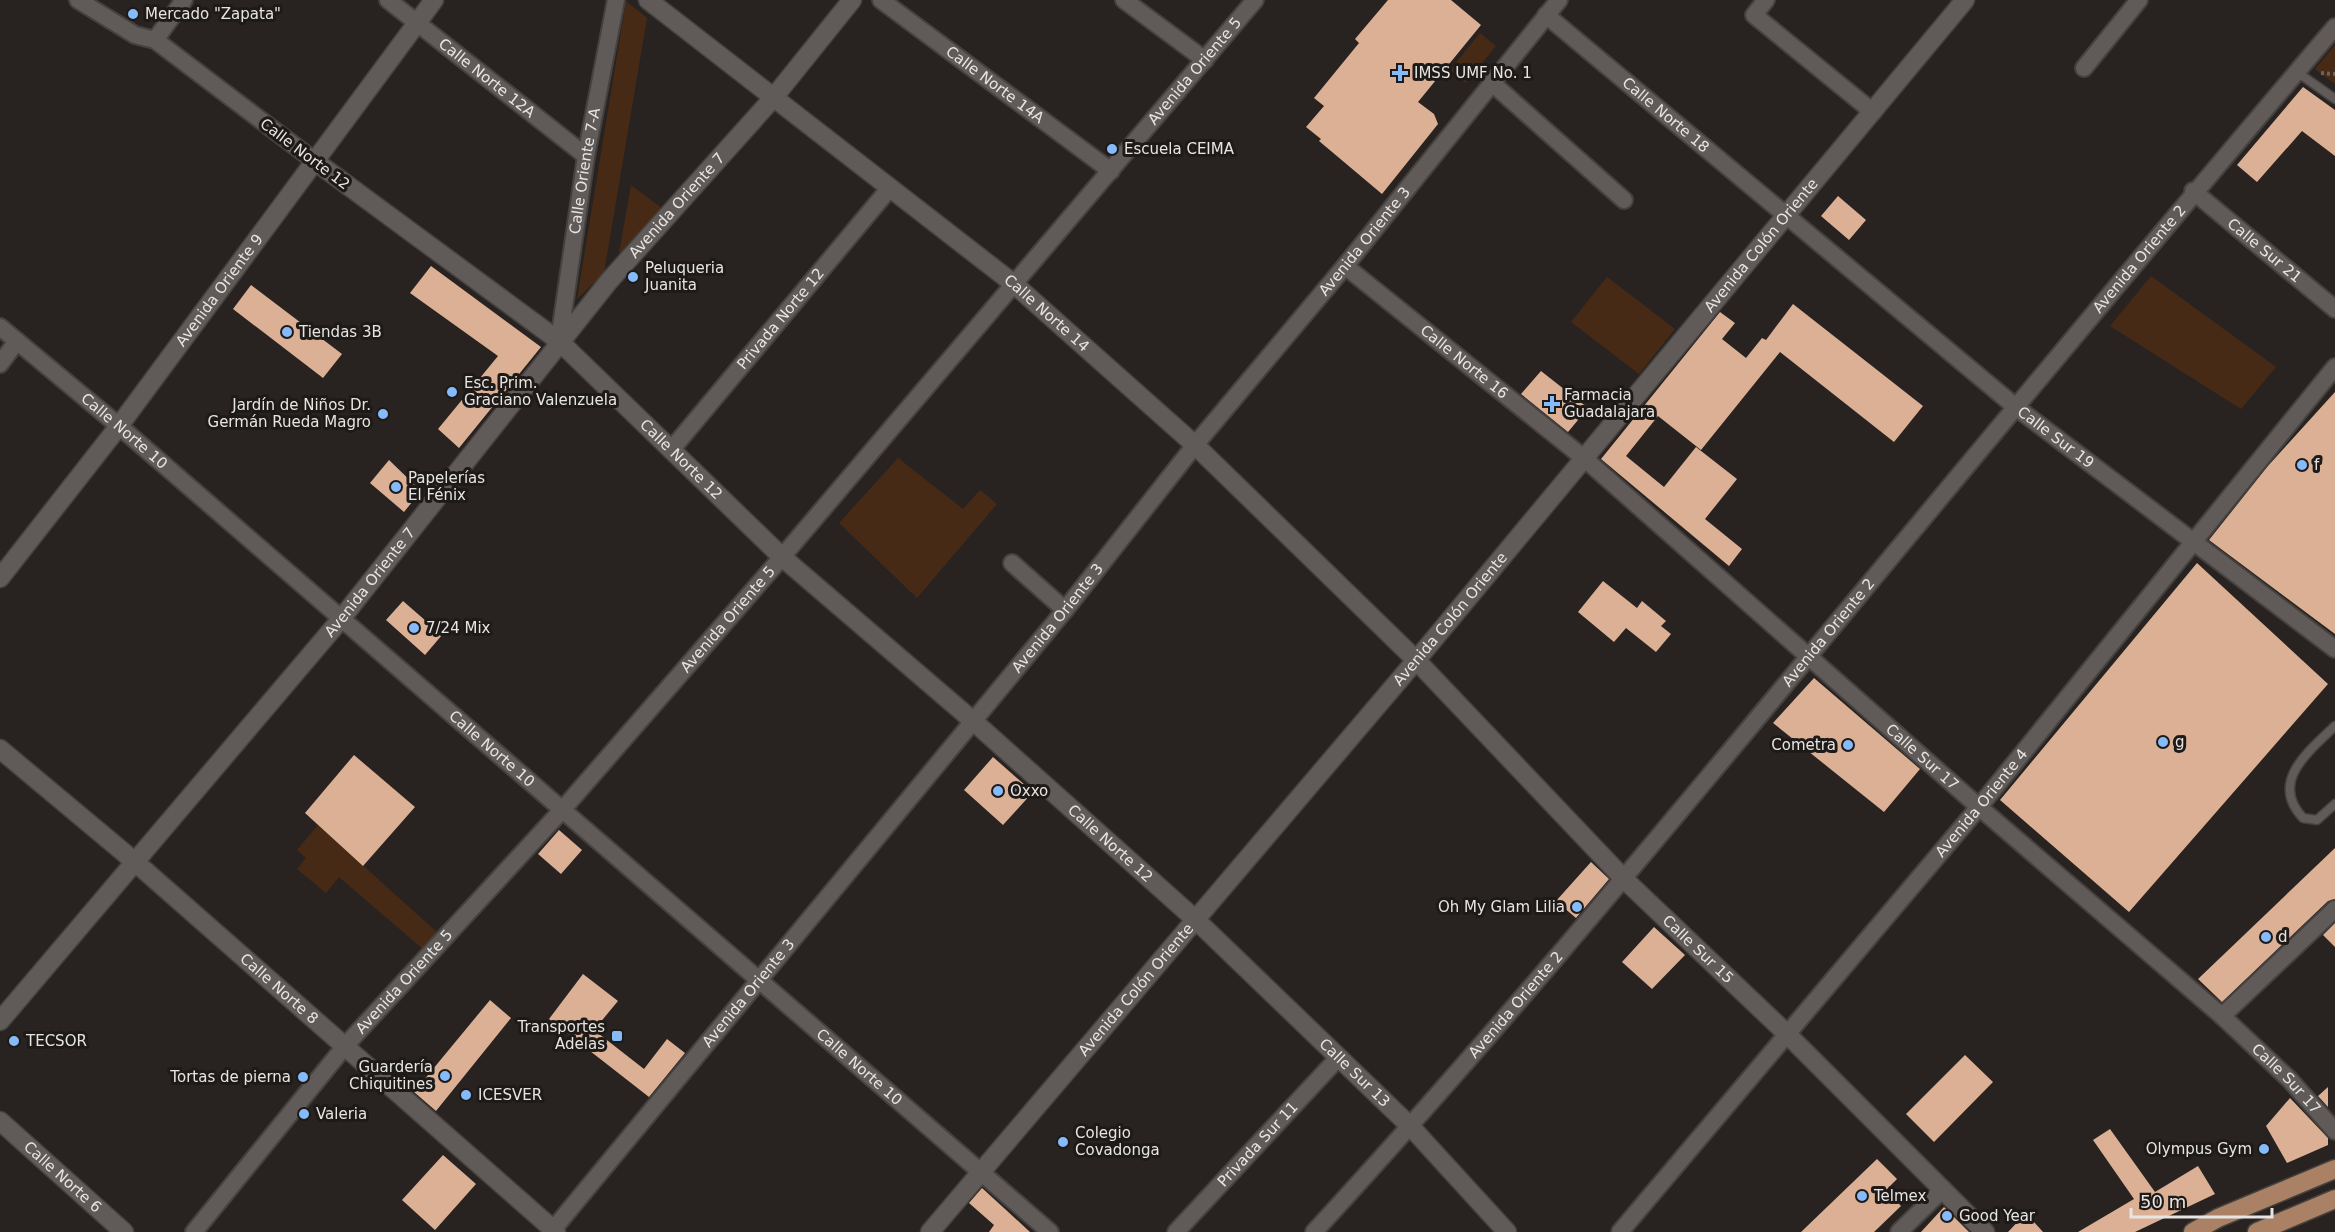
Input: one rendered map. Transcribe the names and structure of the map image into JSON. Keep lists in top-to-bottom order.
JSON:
{
  "streets": {
    "street": [
      "Avenida Oriente 5",
      "Calle Norte 12A",
      "Calle Norte 14A",
      "Calle Norte 18",
      "Calle Norte 12",
      "Calle Oriente 7-A",
      "Avenida Oriente 7",
      "Avenida Oriente 3",
      "Avenida Colón Oriente",
      "Calle Sur 21",
      "Avenida Oriente 2",
      "Avenida Oriente 9",
      "Calle Norte 14",
      "Privada Norte 12",
      "Calle Norte 16",
      "Calle Norte 10",
      "Calle Sur 19",
      "Calle Sur 17",
      "Avenida Oriente 4",
      "Calle Sur 15",
      "Calle Norte 8",
      "Calle Sur 13",
      "Privada Sur 11",
      "Calle Norte 6"
    ]
  },
  "crossings": [
    ["Avenida Oriente 5", "Calle Norte 14A"],
    ["Avenida Oriente 5", "Calle Norte 12"],
    ["Avenida Oriente 5", "Calle Norte 14"],
    ["Avenida Oriente 5", "Calle Norte 10"],
    ["Avenida Oriente 5", "Calle Norte 8"],
    ["Calle Norte 12A", "Calle Oriente 7-A"],
    ["Calle Norte 12A", "Avenida Oriente 9"],
    ["Calle Norte 18", "Avenida Oriente 3"],
    ["Calle Norte 18", "Avenida Colón Oriente"],
    ["Calle Norte 18", "Calle Sur 19"],
    ["Calle Norte 12", "Calle Oriente 7-A"],
    ["Calle Norte 12", "Avenida Oriente 7"],
    ["Calle Norte 12", "Avenida Oriente 3"],
    ["Calle Norte 12", "Avenida Colón Oriente"],
    ["Calle Norte 12", "Avenida Oriente 9"],
    ["Calle Norte 12", "Privada Norte 12"],
    ["Calle Norte 12", "Calle Sur 13"],
    ["Calle Oriente 7-A", "Avenida Oriente 7"],
    ["Avenida Oriente 7", "Calle Norte 14"],
    ["Avenida Oriente 7", "Calle Norte 10"],
    ["Avenida Oriente 7", "Calle Norte 8"],
    ["Avenida Oriente 3", "Calle Norte 14"],
    ["Avenida Oriente 3", "Calle Norte 16"],
    ["Avenida Oriente 3", "Calle Norte 10"],
    ["Avenida Oriente 3", "Calle Norte 8"],
    ["Avenida Colón Oriente", "Calle Norte 14"],
    ["Avenida Colón Oriente", "Calle Norte 16"],
    ["Avenida Colón Oriente", "Calle Norte 10"],
    ["Avenida Colón Oriente", "Calle Sur 19"],
    ["Avenida Colón Oriente", "Calle Sur 17"],
    ["Avenida Colón Oriente", "Calle Sur 15"],
    ["Avenida Colón Oriente", "Calle Sur 13"],
    ["Calle Sur 21", "Avenida Oriente 2"],
    ["Avenida Oriente 2", "Calle Sur 19"],
    ["Avenida Oriente 2", "Calle Sur 17"],
    ["Avenida Oriente 2", "Calle Sur 15"],
    ["Avenida Oriente 2", "Calle Sur 13"],
    ["Avenida Oriente 9", "Calle Norte 10"],
    ["Calle Norte 14", "Privada Norte 12"],
    ["Calle Norte 14", "Calle Sur 15"],
    ["Calle Norte 16", "Calle Sur 17"],
    ["Calle Sur 19", "Avenida Oriente 4"],
    ["Calle Sur 17", "Avenida Oriente 4"],
    ["Avenida Oriente 4", "Calle Sur 15"],
    ["Calle Sur 13", "Privada Sur 11"]
  ],
  "places": {
    "other": [
      "Mercado \"Zapata\"",
      "Escuela CEIMA",
      "Peluqueria Juanita",
      "Tiendas 3B",
      "Esc. Prim. Graciano Valenzuela",
      "Jardín de Niños Dr. Germán Rueda Magro",
      "f",
      "Papelerías El Fénix",
      "7/24 Mix",
      "g",
      "Cometra",
      "Oxxo",
      "Oh My Glam Lilia",
      "d",
      "TECSOR",
      "Guardería Chiquitines",
      "Tortas de pierna",
      "ICESVER",
      "Valeria",
      "Colegio Covadonga",
      "Olympus Gym",
      "Telmex",
      "Good Year"
    ],
    "health": ["IMSS UMF No. 1", "Farmacia Guadalajara"],
    "transit": ["Transportes Adelas"]
  },
  "scale_bar": "50 m"
}
